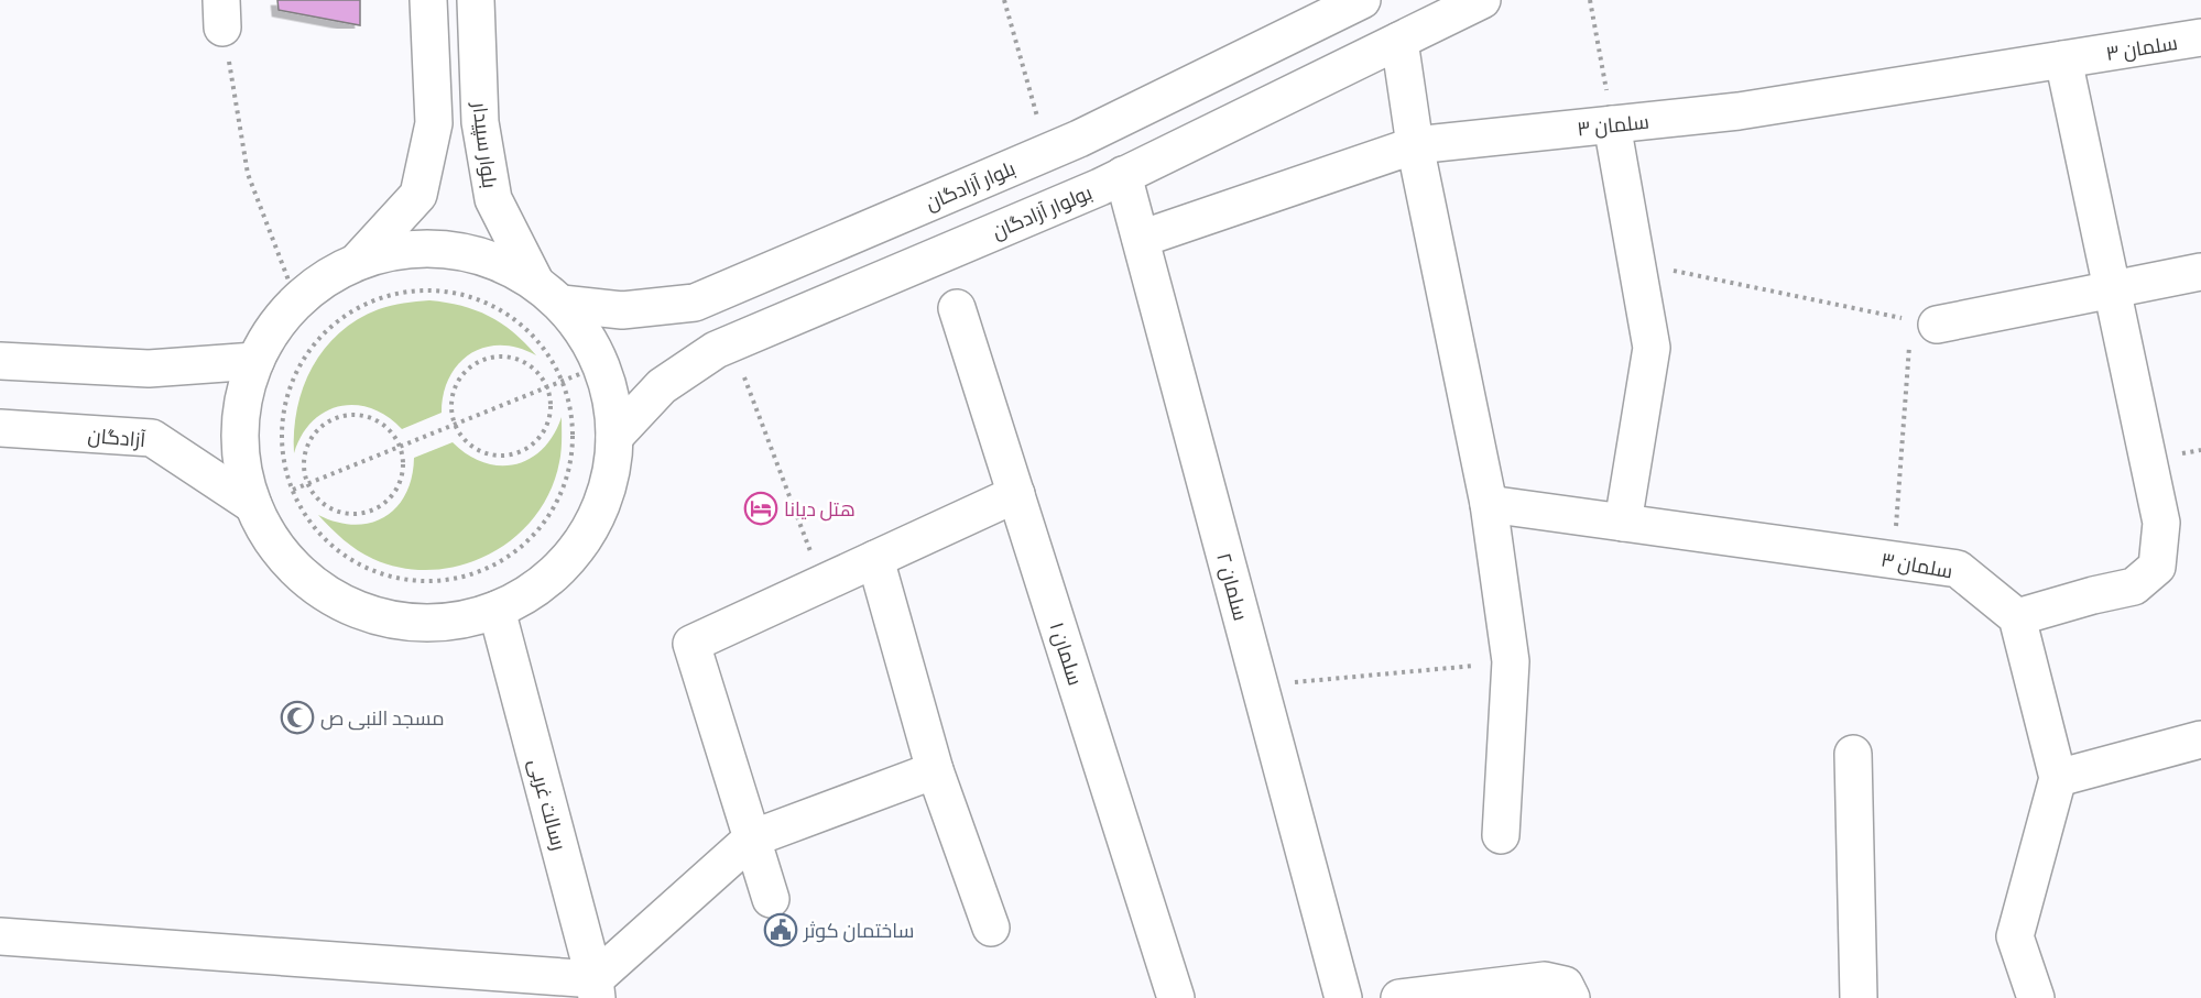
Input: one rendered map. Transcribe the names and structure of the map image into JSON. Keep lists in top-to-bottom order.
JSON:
{
  "streets": {
    "street": [
      "سلمان ۳",
      "بلوار سپیدار",
      "بلوار آزادگان",
      "بولوار آزادگان",
      "آزادگان",
      "سلمان ۲",
      "سلمان ۱",
      "رسالت غربی"
    ]
  },
  "crossings": [
    ["سلمان ۳", "سلمان ۲"],
    ["بولوار آزادگان", "سلمان ۲"]
  ],
  "places": {
    "hotel": ["هتل دیانا"],
    "mosque": ["مسجد النبی ص"],
    "public building": ["ساختمان کوثر"]
  }
}
